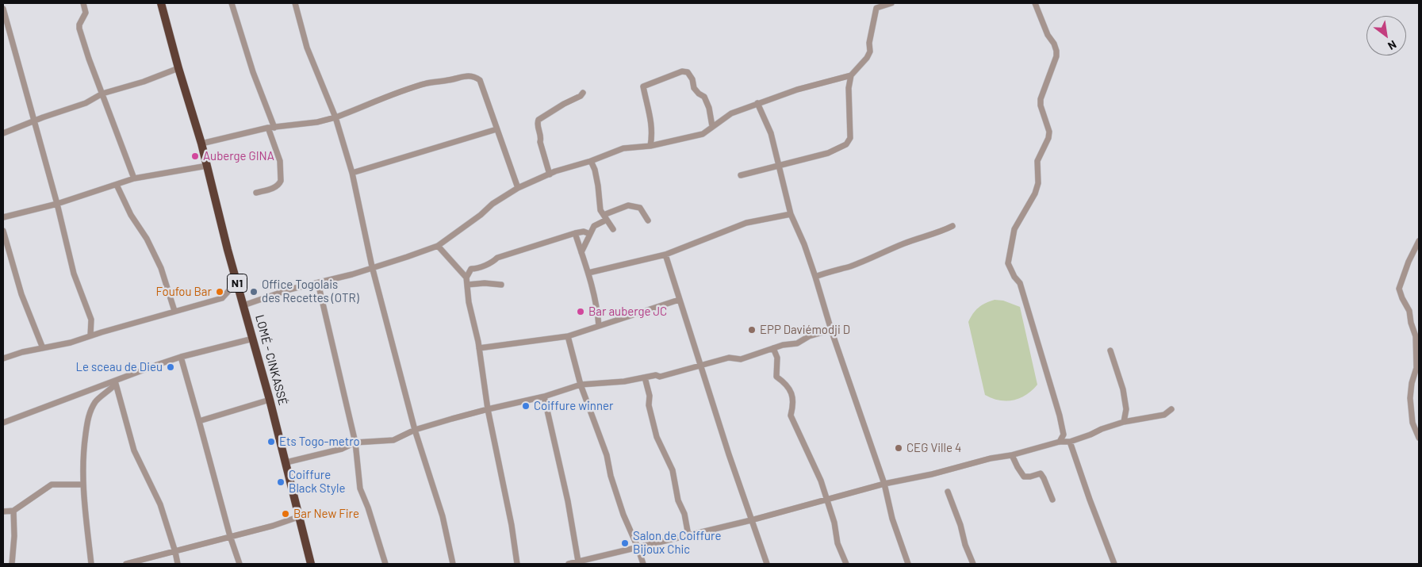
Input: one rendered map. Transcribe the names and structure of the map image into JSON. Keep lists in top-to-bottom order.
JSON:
{
  "streets": {
    "highway": ["N1", "LOMÉ - CINKASSÉ"]
  },
  "places": [
    "Auberge GINA",
    "Foufou Bar",
    "Office Togolais des Recettes (OTR)",
    "Bar auberge JC",
    "EPP Daviémodji D",
    "Le sceau de Dieu",
    "Coiffure winner",
    "Ets Togo-metro",
    "CEG Ville 4",
    "Coiffure Black Style",
    "Bar New Fire",
    "Salon de Coiffure Bijoux Chic"
  ],
  "north": "bottom right"
}
